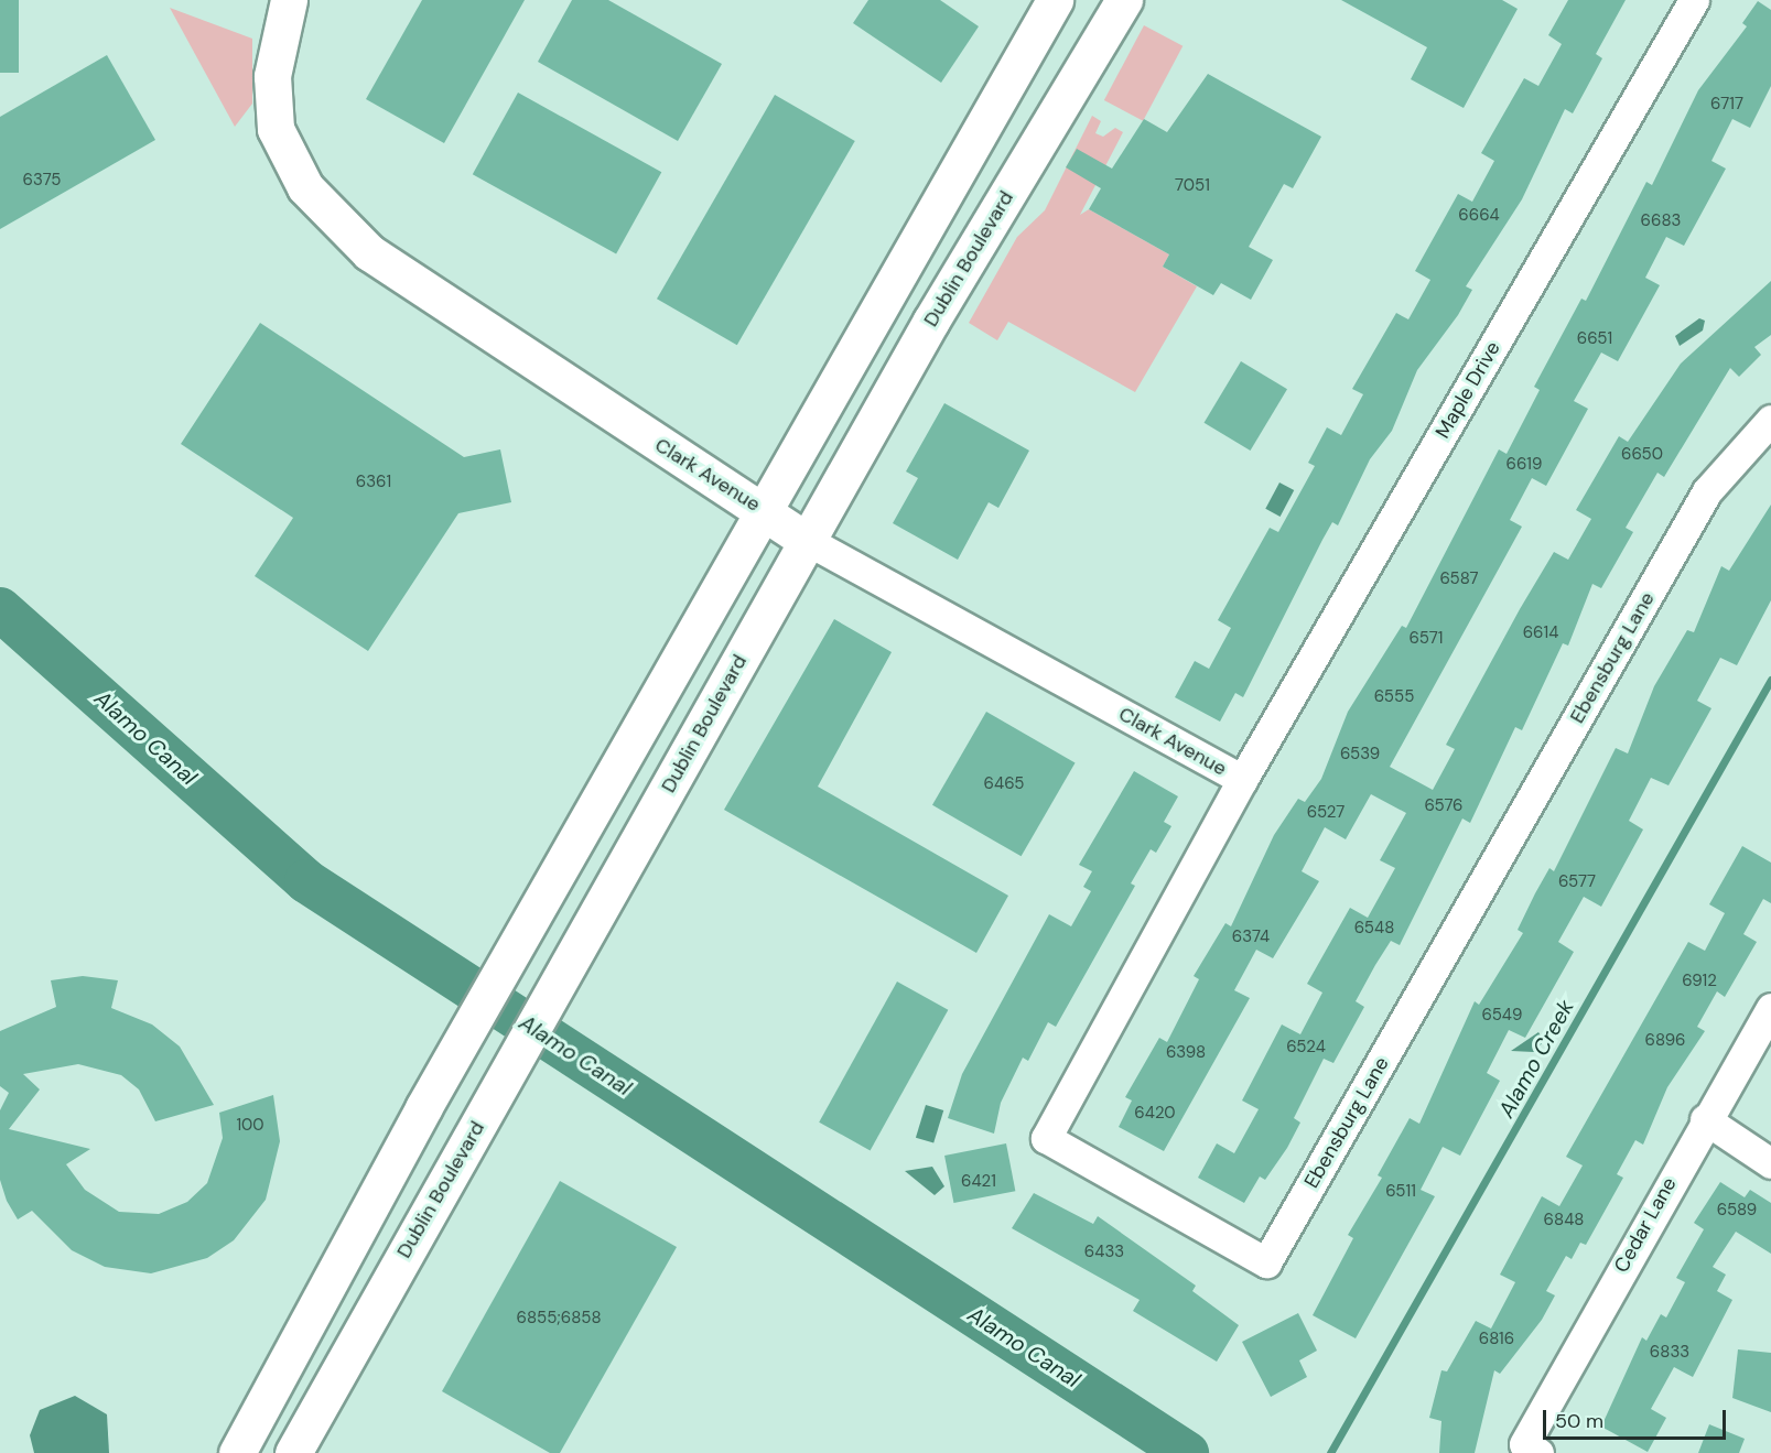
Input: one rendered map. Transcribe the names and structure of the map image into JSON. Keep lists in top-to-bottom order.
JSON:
{
  "streets": {
    "main road": ["Dublin Boulevard", "Clark Avenue"],
    "street": ["Maple Drive", "Ebensburg Lane", "Cedar Lane"]
  },
  "crossings": [
    ["Dublin Boulevard", "Clark Avenue"],
    ["Maple Drive", "Clark Avenue"],
    ["Maple Drive", "Ebensburg Lane"],
    ["Clark Avenue", "Ebensburg Lane"]
  ],
  "water": ["Alamo Canal", "Alamo Creek"],
  "house_numbers": [
    "6717",
    "6375",
    "7051",
    "6664",
    "6683",
    "6651",
    "6650",
    "6619",
    "6361",
    "6587",
    "6614",
    "6571",
    "6555",
    "6539",
    "6465",
    "6576",
    "6527",
    "6577",
    "6548",
    "6374",
    "6912",
    "6549",
    "6896",
    "6524",
    "6398",
    "6420",
    "100",
    "6421",
    "6511",
    "6589",
    "6848",
    "6433",
    "6855;6858",
    "6816",
    "6833"
  ],
  "scale_bar": "50 m"
}
